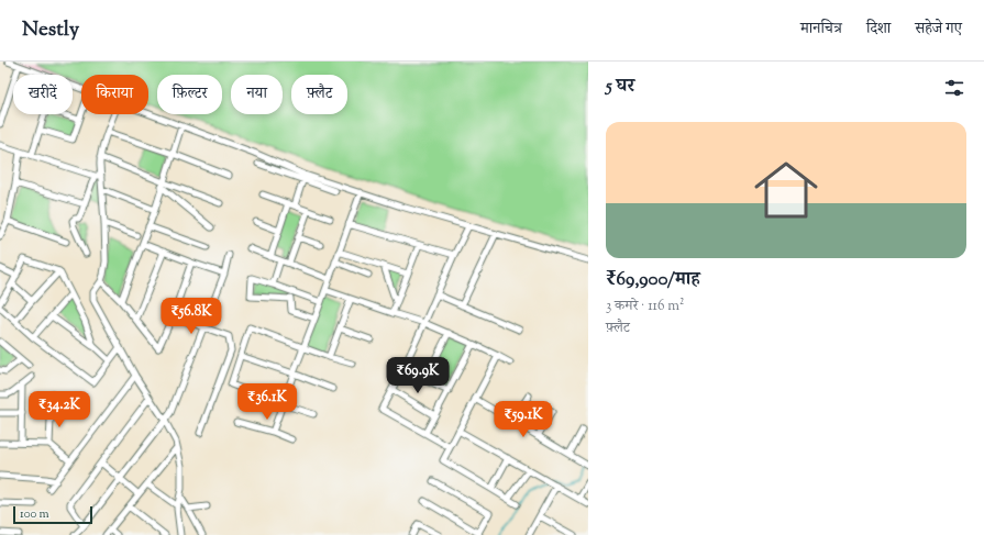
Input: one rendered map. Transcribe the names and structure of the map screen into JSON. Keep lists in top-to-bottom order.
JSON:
{
  "scale_bar": "100 m",
  "page": {
    "header": "Nestly",
    "nav": ["मानचित्र", "दिशा", "सहेजे गए"],
    "heading": "5 घर",
    "chip": [
      "खरीदें",
      "किराया",
      "फ़िल्टर",
      "नया",
      "फ़्लैट"
    ],
    "list": [
      {
        "name": "₹69,900/माह",
        "note": "3 कमरे · 116 m² · फ़्लैट"
      }
    ],
    "price": [
      "₹56.8K",
      "₹69.9K",
      "₹36.1K",
      "₹34.2K",
      "₹59.1K"
    ],
    "scale": "100 m"
  }
}
